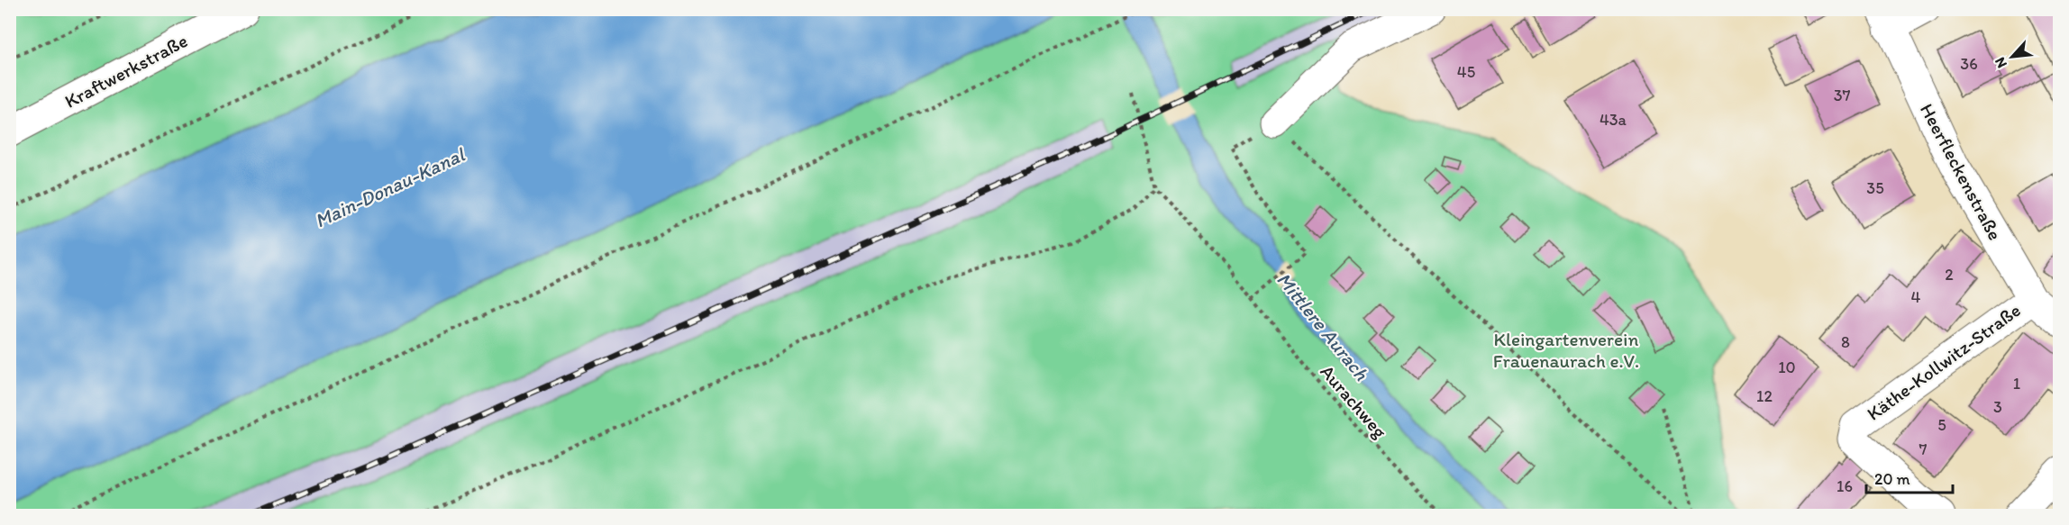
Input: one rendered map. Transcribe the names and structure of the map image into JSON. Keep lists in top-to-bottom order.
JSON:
{
  "streets": {
    "street": ["Kraftwerkstraße", "Heerfleckenstraße", "Käthe-Kollwitz-Straße"],
    "path": ["Aurachweg"]
  },
  "crossings": [
    ["Heerfleckenstraße", "Käthe-Kollwitz-Straße"]
  ],
  "water": ["Main-Donau-Kanal", "Mittlere Aurach"],
  "parks": ["Kleingartenverein Frauenaurach e.V."],
  "house_numbers": [
    "36",
    "45",
    "37",
    "43a",
    "35",
    "2",
    "4",
    "8",
    "10",
    "1",
    "12",
    "3",
    "5",
    "7",
    "16"
  ],
  "scale_bar": "20 m",
  "north": "bottom left"
}
